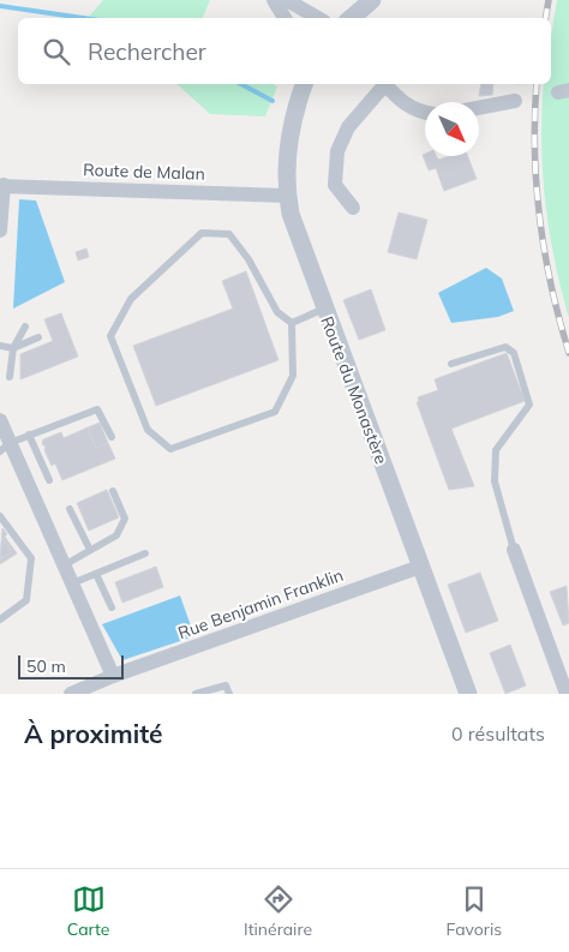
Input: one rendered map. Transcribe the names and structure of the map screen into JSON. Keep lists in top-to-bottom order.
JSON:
{
  "streets": {
    "street": ["Route de Malan", "Route du Monastère", "Rue Benjamin Franklin"]
  },
  "crossings": [
    ["Route de Malan", "Route du Monastère"],
    ["Route du Monastère", "Rue Benjamin Franklin"]
  ],
  "scale_bar": "50 m",
  "north": "bottom right",
  "page": {
    "search": "Rechercher",
    "scale": "50 m",
    "heading": ["À proximité", "0 résultats"],
    "nav": ["Carte", "Itinéraire", "Favoris"]
  }
}
